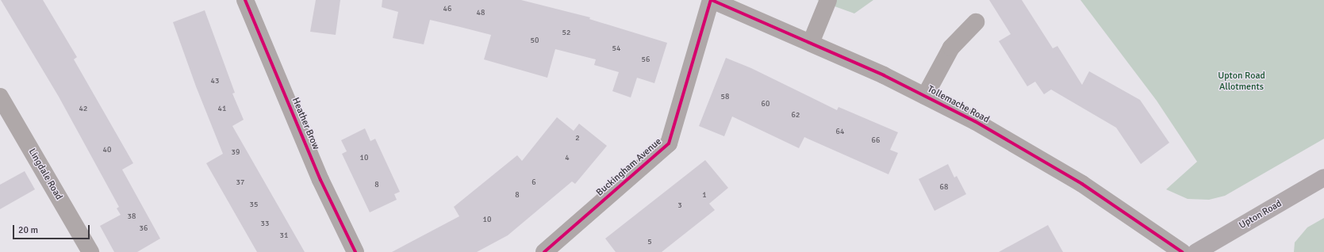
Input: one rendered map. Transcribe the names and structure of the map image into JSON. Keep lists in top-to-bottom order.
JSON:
{
  "streets": {
    "main road": ["Upton Road"],
    "street": [
      "Tollemache Road",
      "Heather Brow",
      "Buckingham Avenue",
      "Lingdale Road"
    ]
  },
  "crossings": [
    ["Tollemache Road", "Buckingham Avenue"]
  ],
  "parks": ["Upton Road Allotments"],
  "house_numbers": [
    "46",
    "48",
    "52",
    "50",
    "54",
    "56",
    "43",
    "58",
    "60",
    "42",
    "41",
    "62",
    "64",
    "2",
    "66",
    "40",
    "39",
    "10",
    "4",
    "37",
    "6",
    "8",
    "68",
    "8",
    "1",
    "35",
    "3",
    "38",
    "10",
    "33",
    "36",
    "31",
    "5"
  ],
  "scale_bar": "20 m"
}
